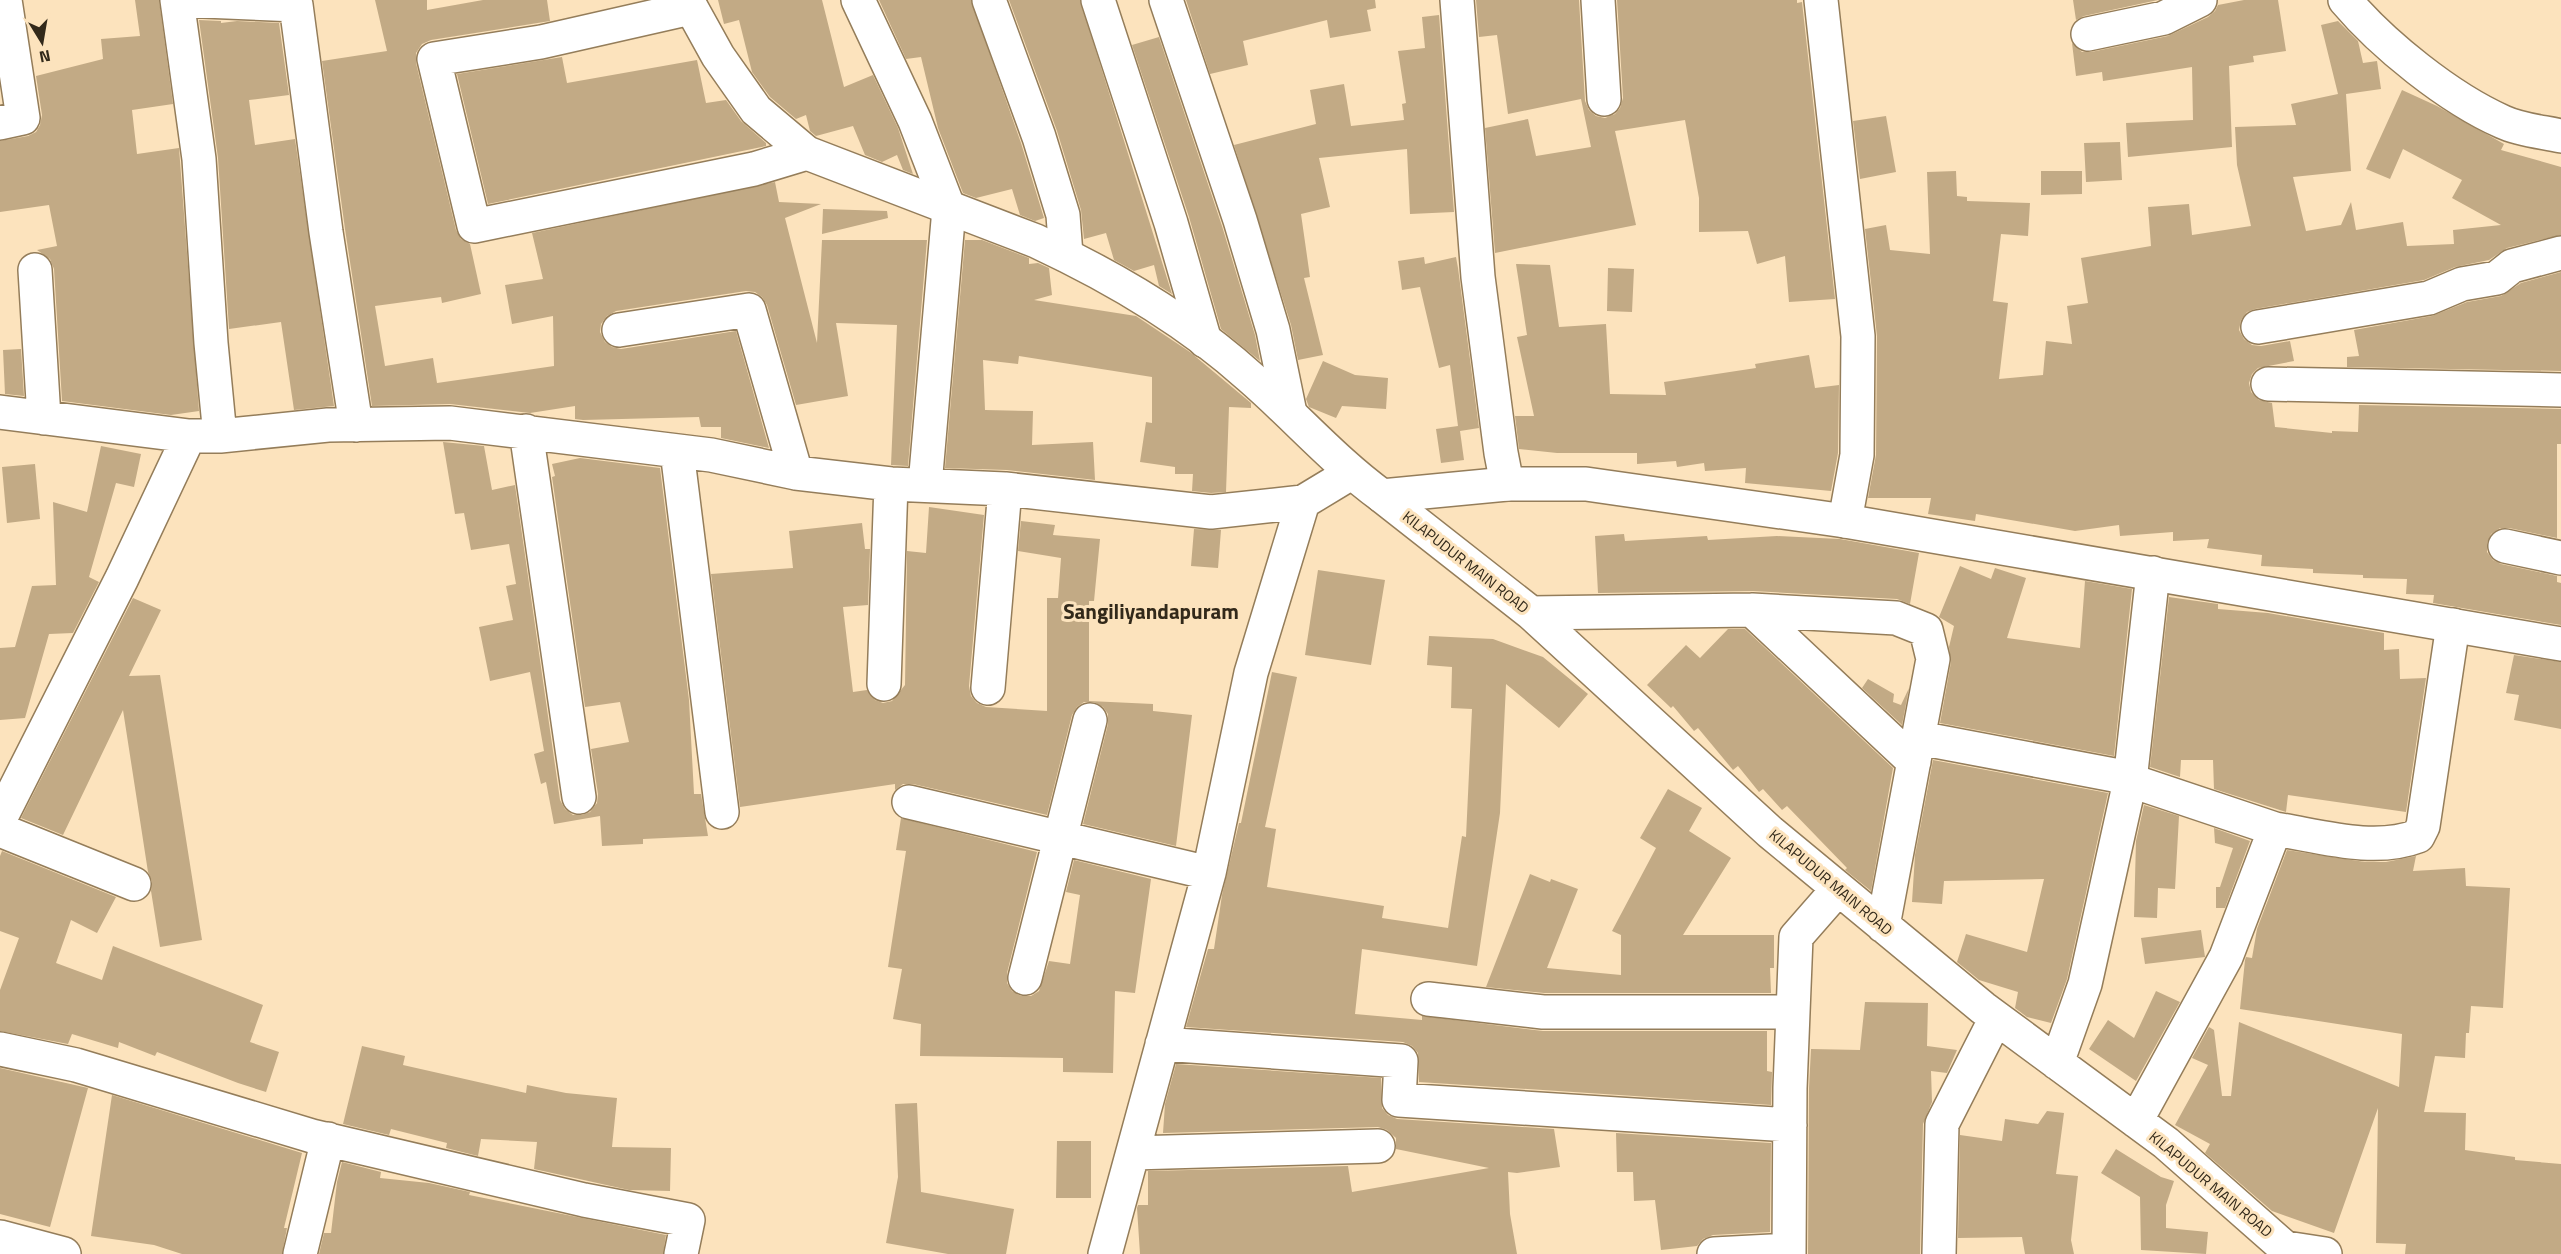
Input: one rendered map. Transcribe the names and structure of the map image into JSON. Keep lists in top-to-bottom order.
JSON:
{
  "streets": {
    "street": ["KILAPUDUR MAIN ROAD"]
  },
  "districts": ["Sangiliyandapuram"],
  "north": "bottom"
}
